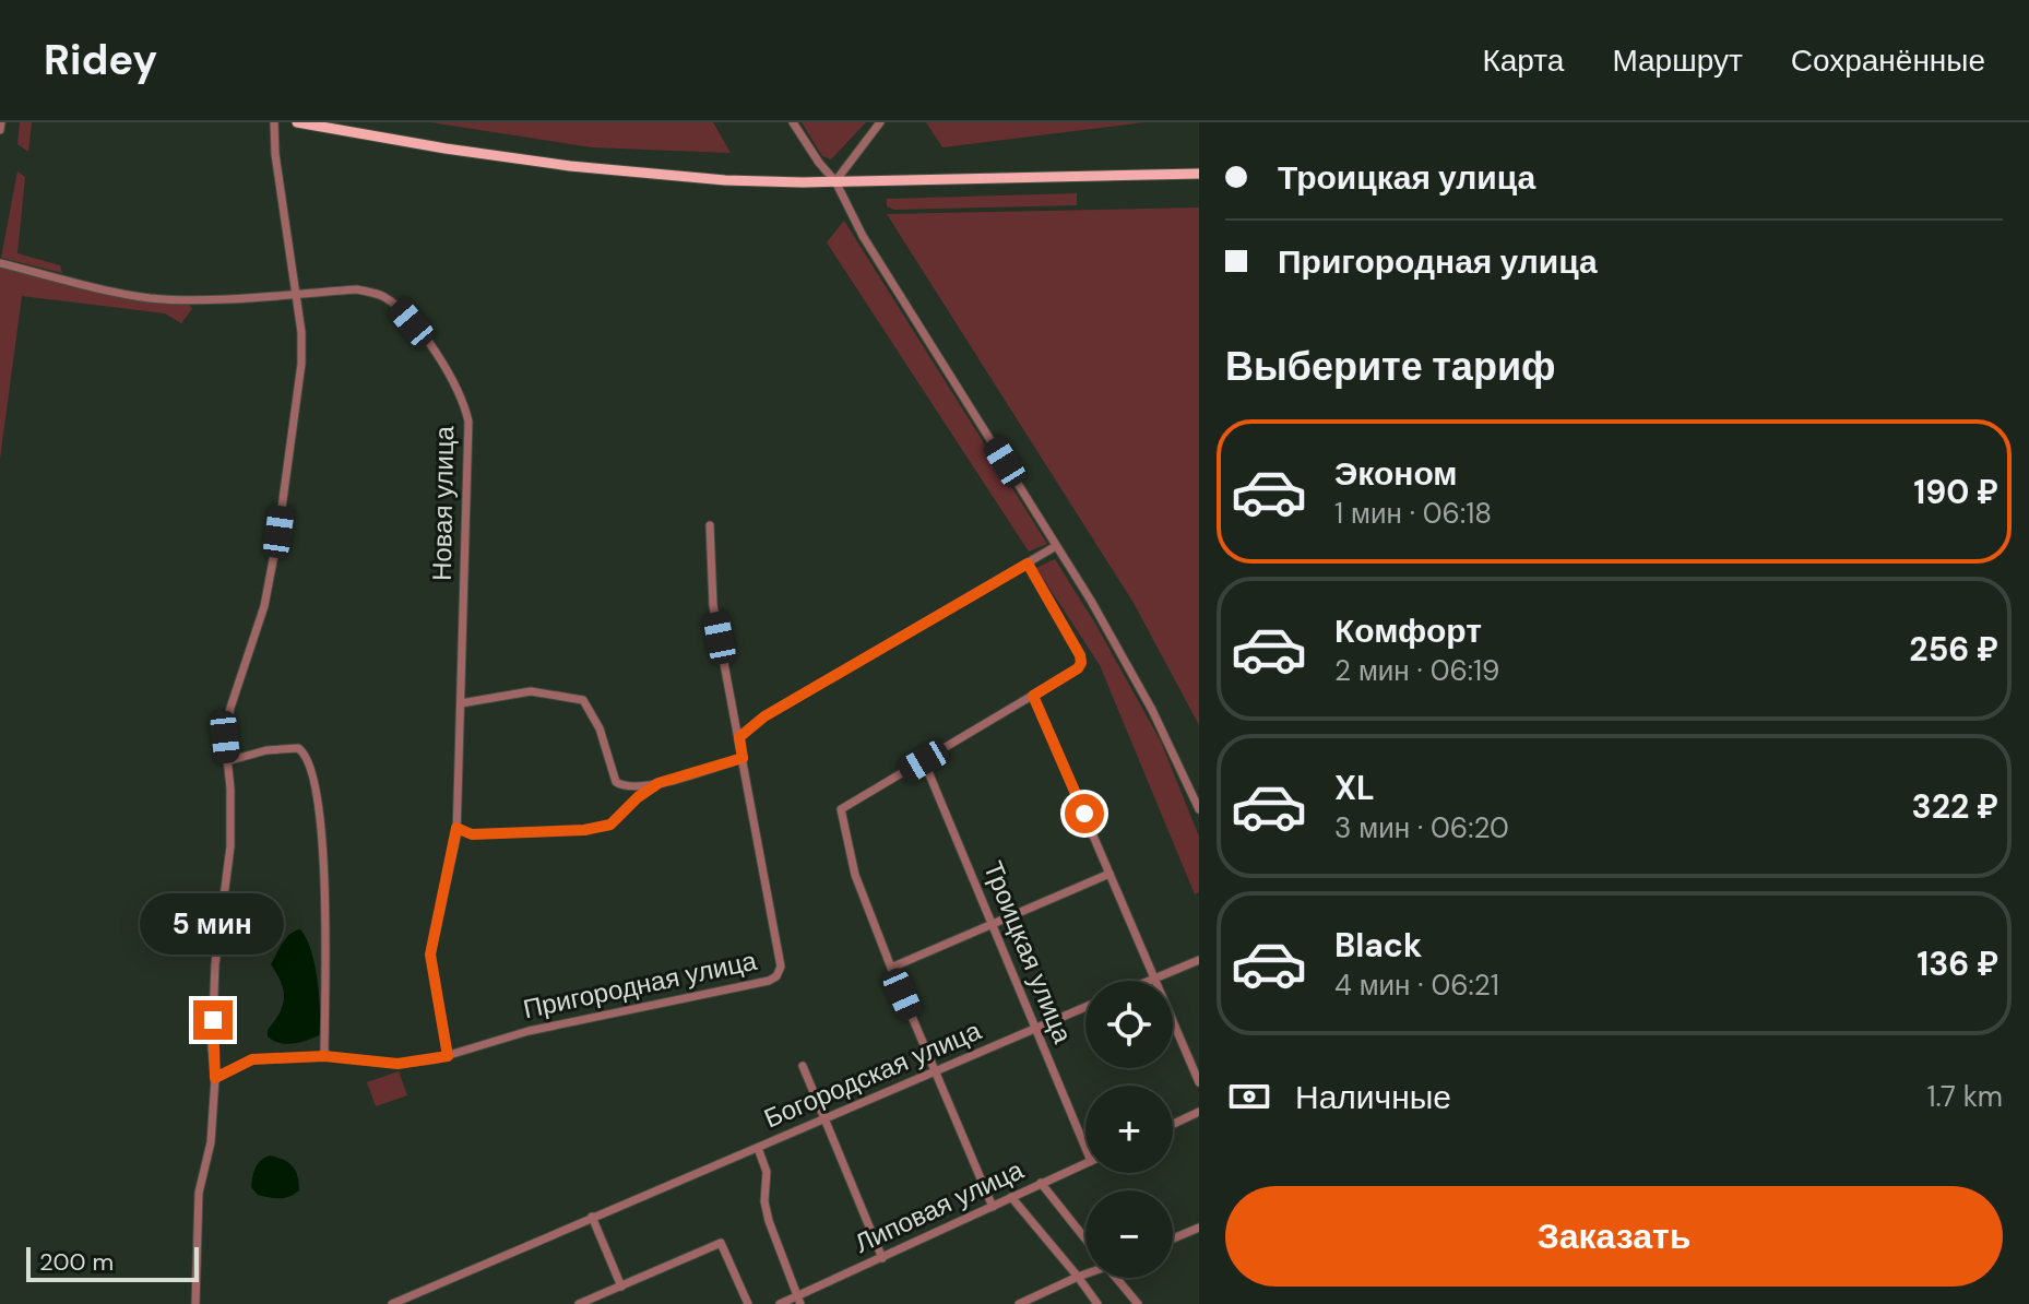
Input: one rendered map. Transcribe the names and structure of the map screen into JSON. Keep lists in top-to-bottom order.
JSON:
{
  "streets": {
    "street": [
      "Новая улица",
      "Троицкая улица",
      "Пригородная улица",
      "Богородская улица",
      "Липовая улица"
    ]
  },
  "crossings": [
    ["Новая улица", "Пригородная улица"],
    ["Троицкая улица", "Богородская улица"],
    ["Богородская улица", "Липовая улица"]
  ],
  "scale_bar": "200 m",
  "page": {
    "header": "Ridey",
    "nav": ["Карта", "Маршрут", "Сохранённые"],
    "banner": ["Троицкая улица", "Пригородная улица"],
    "heading": "Выберите тариф",
    "list": [
      {
        "name": "Эконом",
        "note": "1 мин · 06:18",
        "value": "190 ₽"
      },
      {
        "name": "Комфорт",
        "note": "2 мин · 06:19",
        "value": "256 ₽"
      },
      {
        "name": "XL",
        "note": "3 мин · 06:20",
        "value": "322 ₽"
      },
      {
        "name": "Black",
        "note": "4 мин · 06:21",
        "value": "136 ₽"
      }
    ],
    "bubble": "5 мин",
    "map_buttons": ["+", "−"],
    "pay": ["Наличные", "1.7 km"],
    "buttons": "Заказать",
    "scale": "200 m"
  }
}
